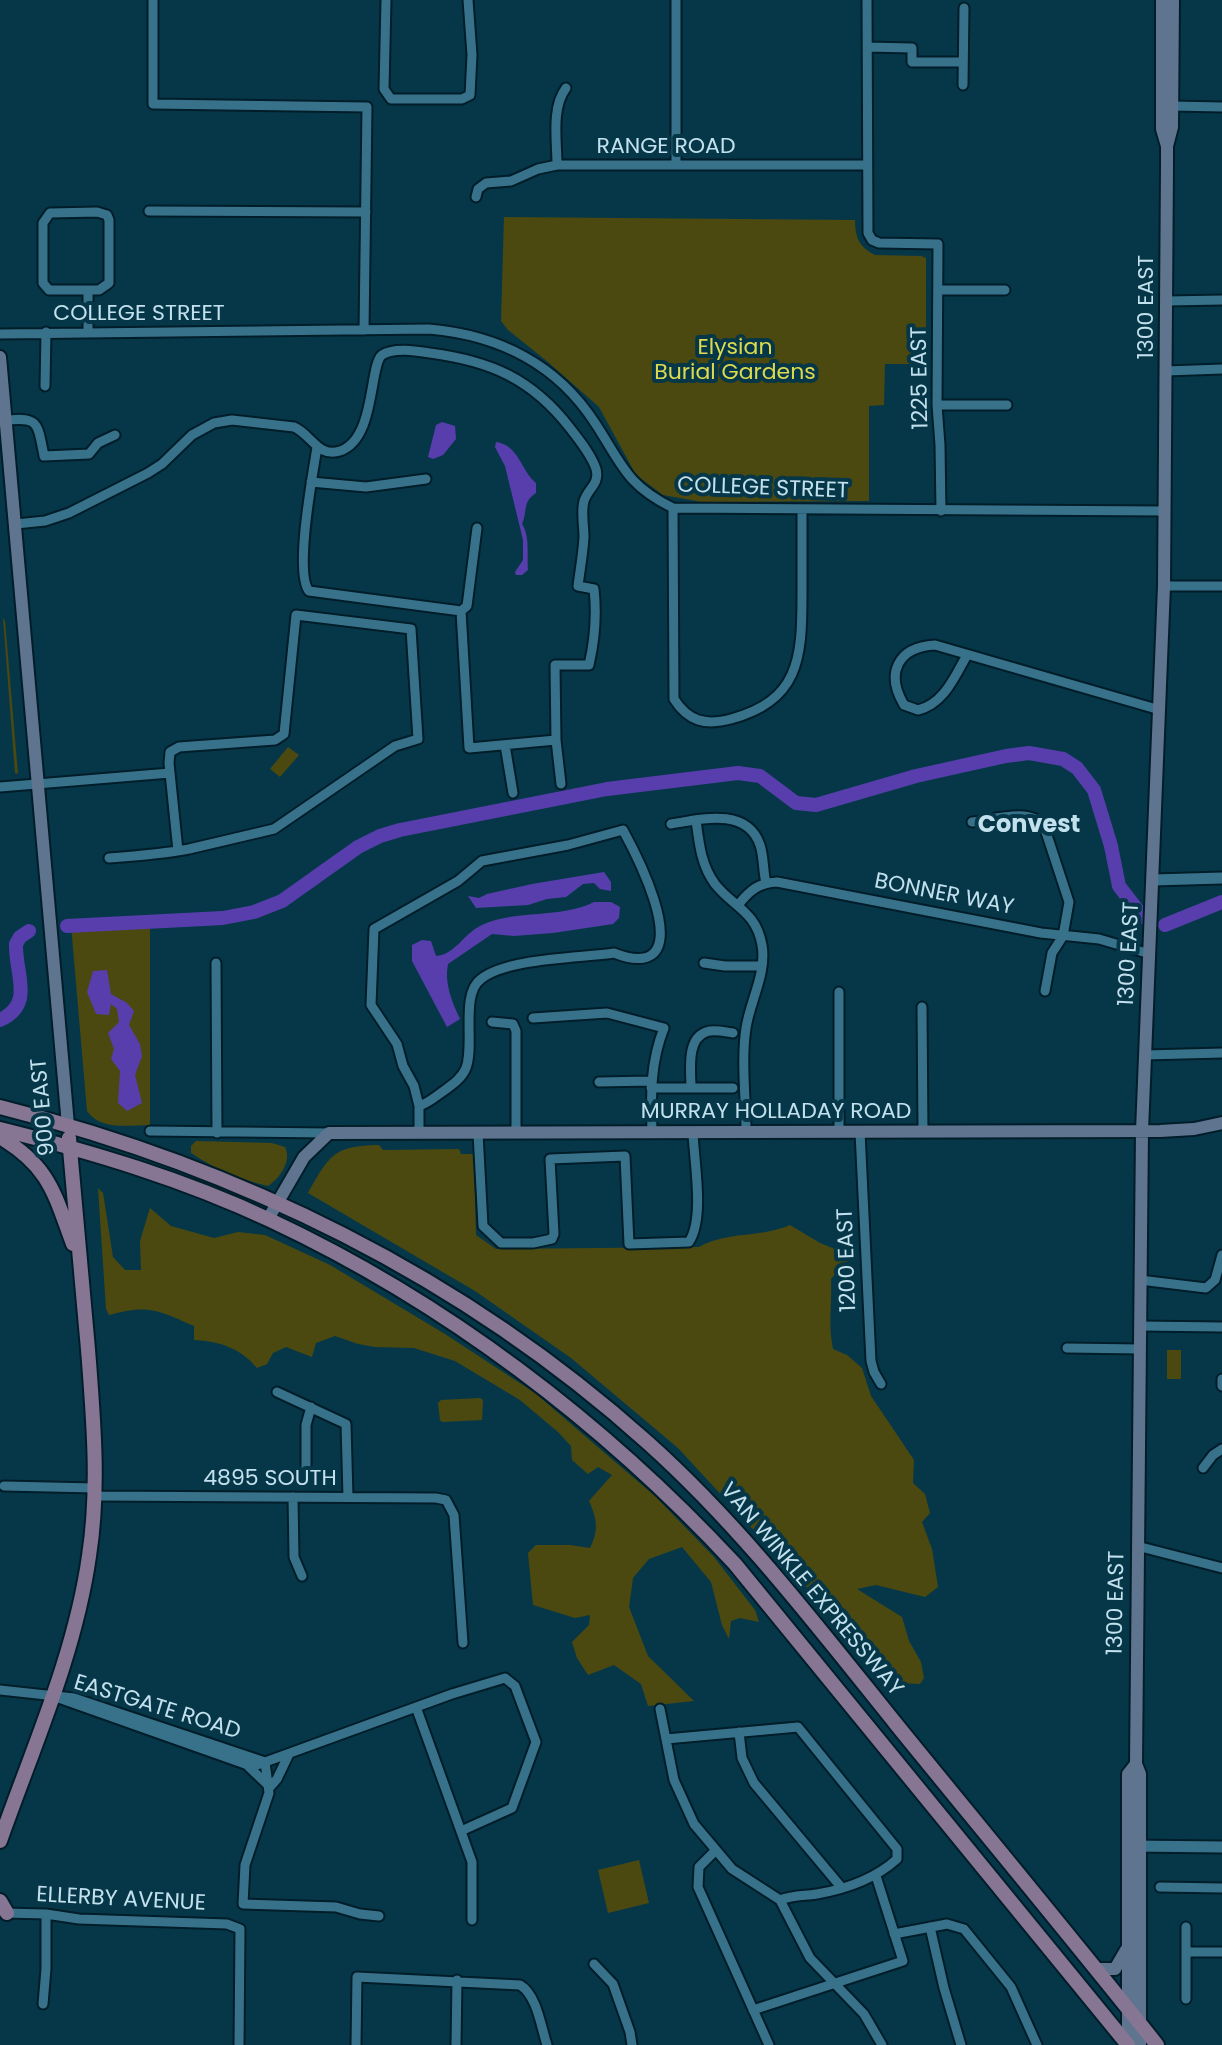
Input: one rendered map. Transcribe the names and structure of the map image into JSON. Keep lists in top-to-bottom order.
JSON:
{
  "streets": {
    "main road": [
      "1300 EAST",
      "900 EAST",
      "MURRAY HOLLADAY ROAD",
      "VAN WINKLE EXPRESSWAY"
    ],
    "street": [
      "RANGE ROAD",
      "COLLEGE STREET",
      "1225 EAST",
      "BONNER WAY",
      "1200 EAST",
      "4895 SOUTH",
      "EASTGATE ROAD",
      "ELLERBY AVENUE"
    ]
  },
  "crossings": [
    ["RANGE ROAD", "1225 EAST"],
    ["1300 EAST", "COLLEGE STREET"],
    ["1300 EAST", "BONNER WAY"],
    ["1300 EAST", "MURRAY HOLLADAY ROAD"],
    ["1300 EAST", "VAN WINKLE EXPRESSWAY"],
    ["COLLEGE STREET", "1225 EAST"],
    ["900 EAST", "4895 SOUTH"],
    ["900 EAST", "VAN WINKLE EXPRESSWAY"],
    ["900 EAST", "EASTGATE ROAD"],
    ["MURRAY HOLLADAY ROAD", "1200 EAST"]
  ],
  "districts": ["Convest"],
  "parks": ["Elysian Burial Gardens"]
}
